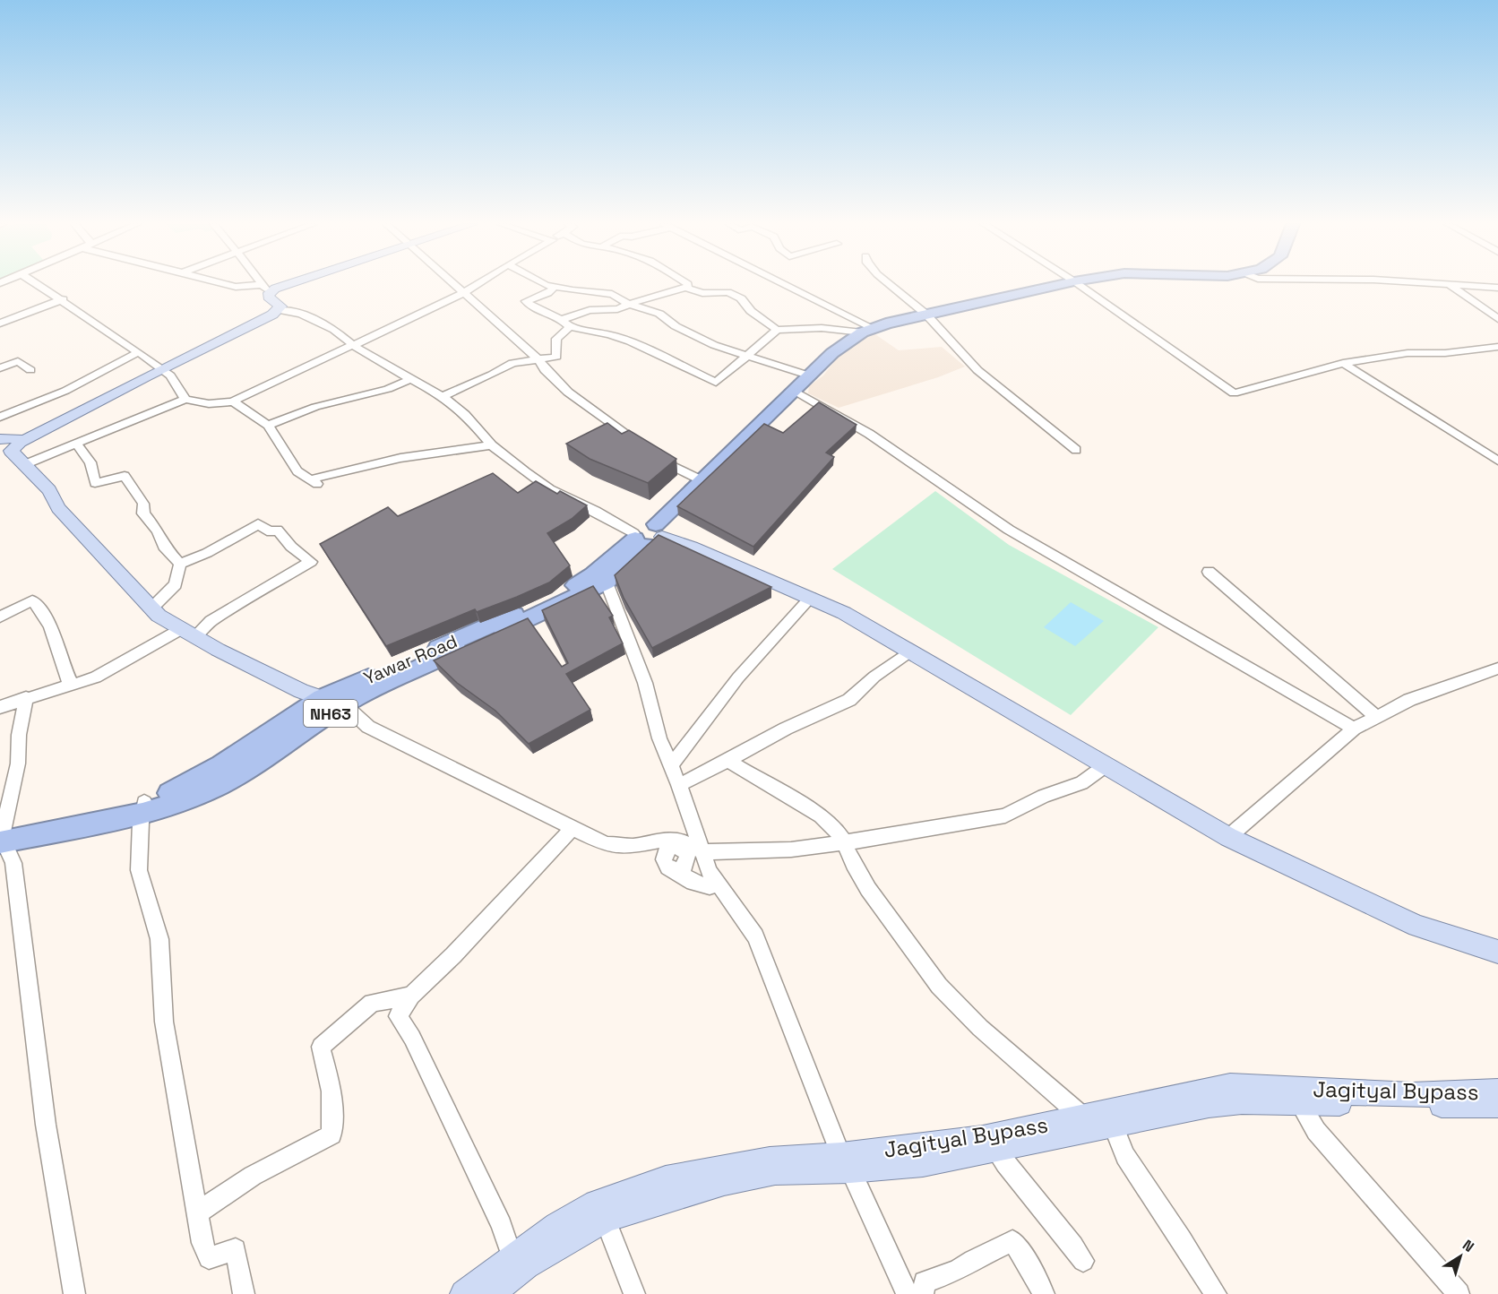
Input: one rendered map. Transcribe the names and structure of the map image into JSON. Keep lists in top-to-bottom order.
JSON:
{
  "streets": {
    "highway": ["NH63"],
    "main road": ["Jagityal Bypass"]
  },
  "north": "top right"
}
